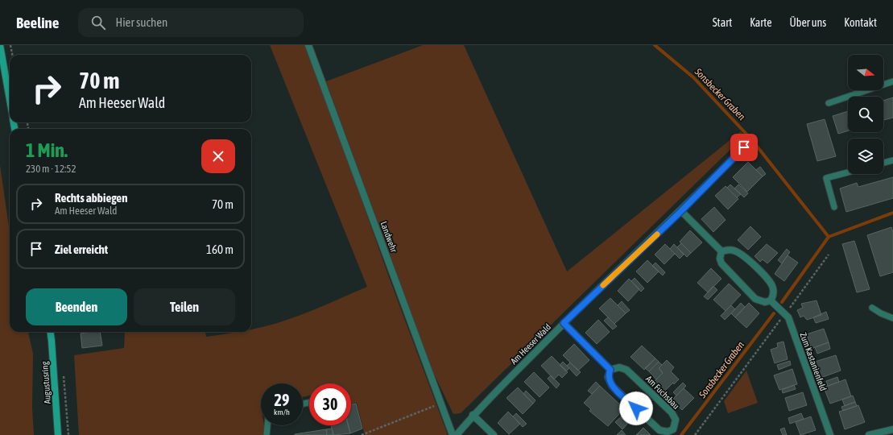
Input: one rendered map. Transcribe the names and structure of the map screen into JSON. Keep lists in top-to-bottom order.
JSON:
{
  "streets": {
    "main road": ["Augustusring"],
    "street": [
      "Landwehr",
      "Am Heeser Wald",
      "Zum Kastanienfeld",
      "Am Fuchsbau"
    ]
  },
  "water": ["Sonsbecker Graben"],
  "north": "right",
  "page": {
    "header": "Beeline",
    "search": "Hier suchen",
    "nav": [
      "Start",
      "Karte",
      "Über uns",
      "Kontakt"
    ],
    "turn": ["70 m", "Am Heeser Wald"],
    "heading": ["1 Min.", "230 m · 12:52"],
    "list": [
      {
        "name": "Rechts abbiegen",
        "note": "Am Heeser Wald",
        "value": "70 m"
      },
      {
        "name": "Ziel erreicht",
        "value": "160 m"
      }
    ],
    "buttons": ["Beenden", "Teilen"],
    "speed": "29 km/h",
    "limit": "30"
  }
}
